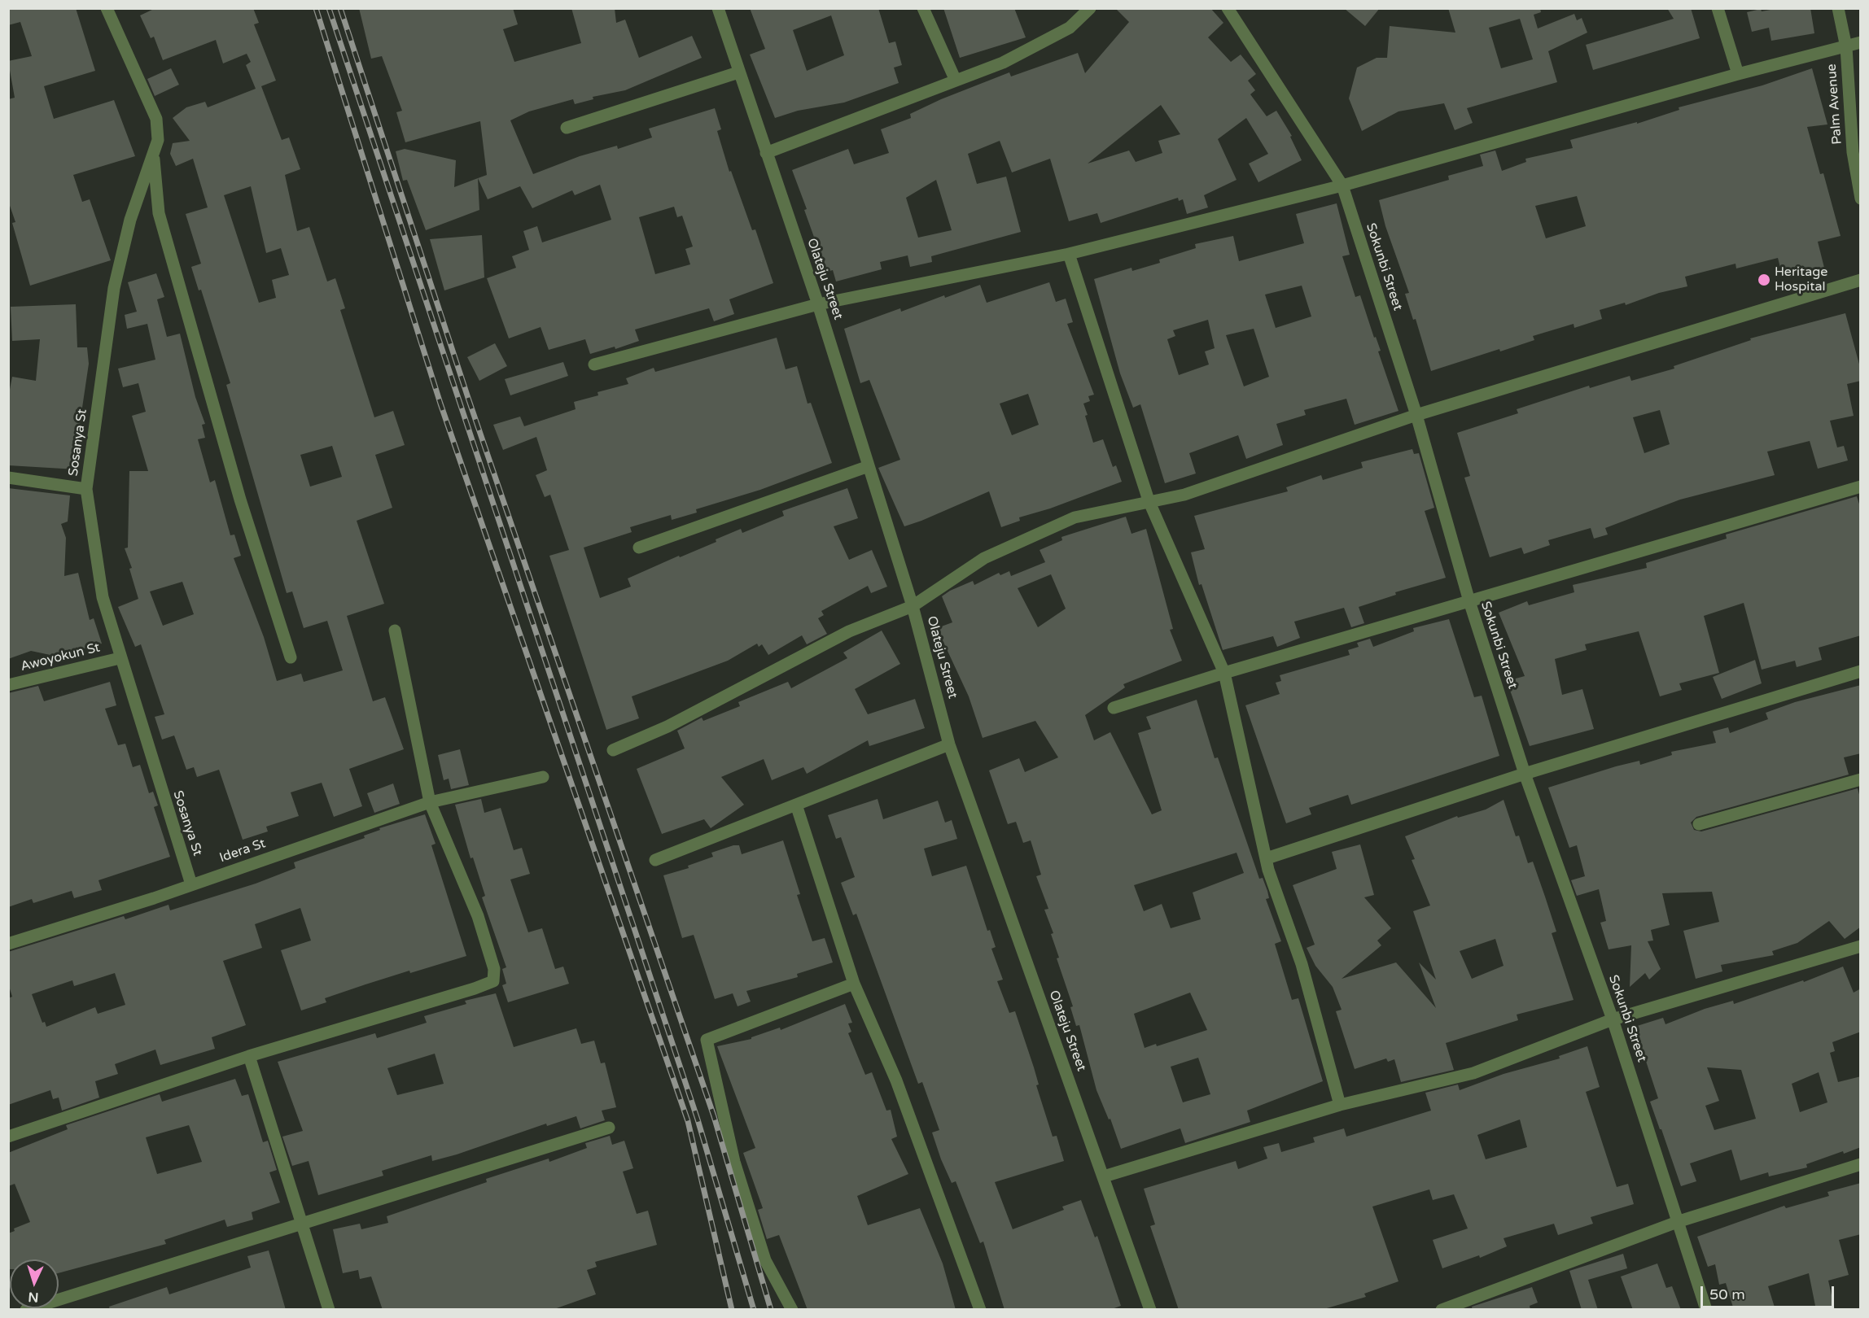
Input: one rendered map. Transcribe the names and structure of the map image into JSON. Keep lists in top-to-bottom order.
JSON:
{
  "streets": {
    "street": [
      "Palm Avenue",
      "Sokunbi Street",
      "Olateju Street",
      "Sosanya St",
      "Awoyokun St",
      "Idera St"
    ]
  },
  "crossings": [
    ["Sosanya St", "Awoyokun St"],
    ["Sosanya St", "Idera St"]
  ],
  "places": ["Heritage Hospital"],
  "scale_bar": "50 m",
  "north": "bottom"
}
